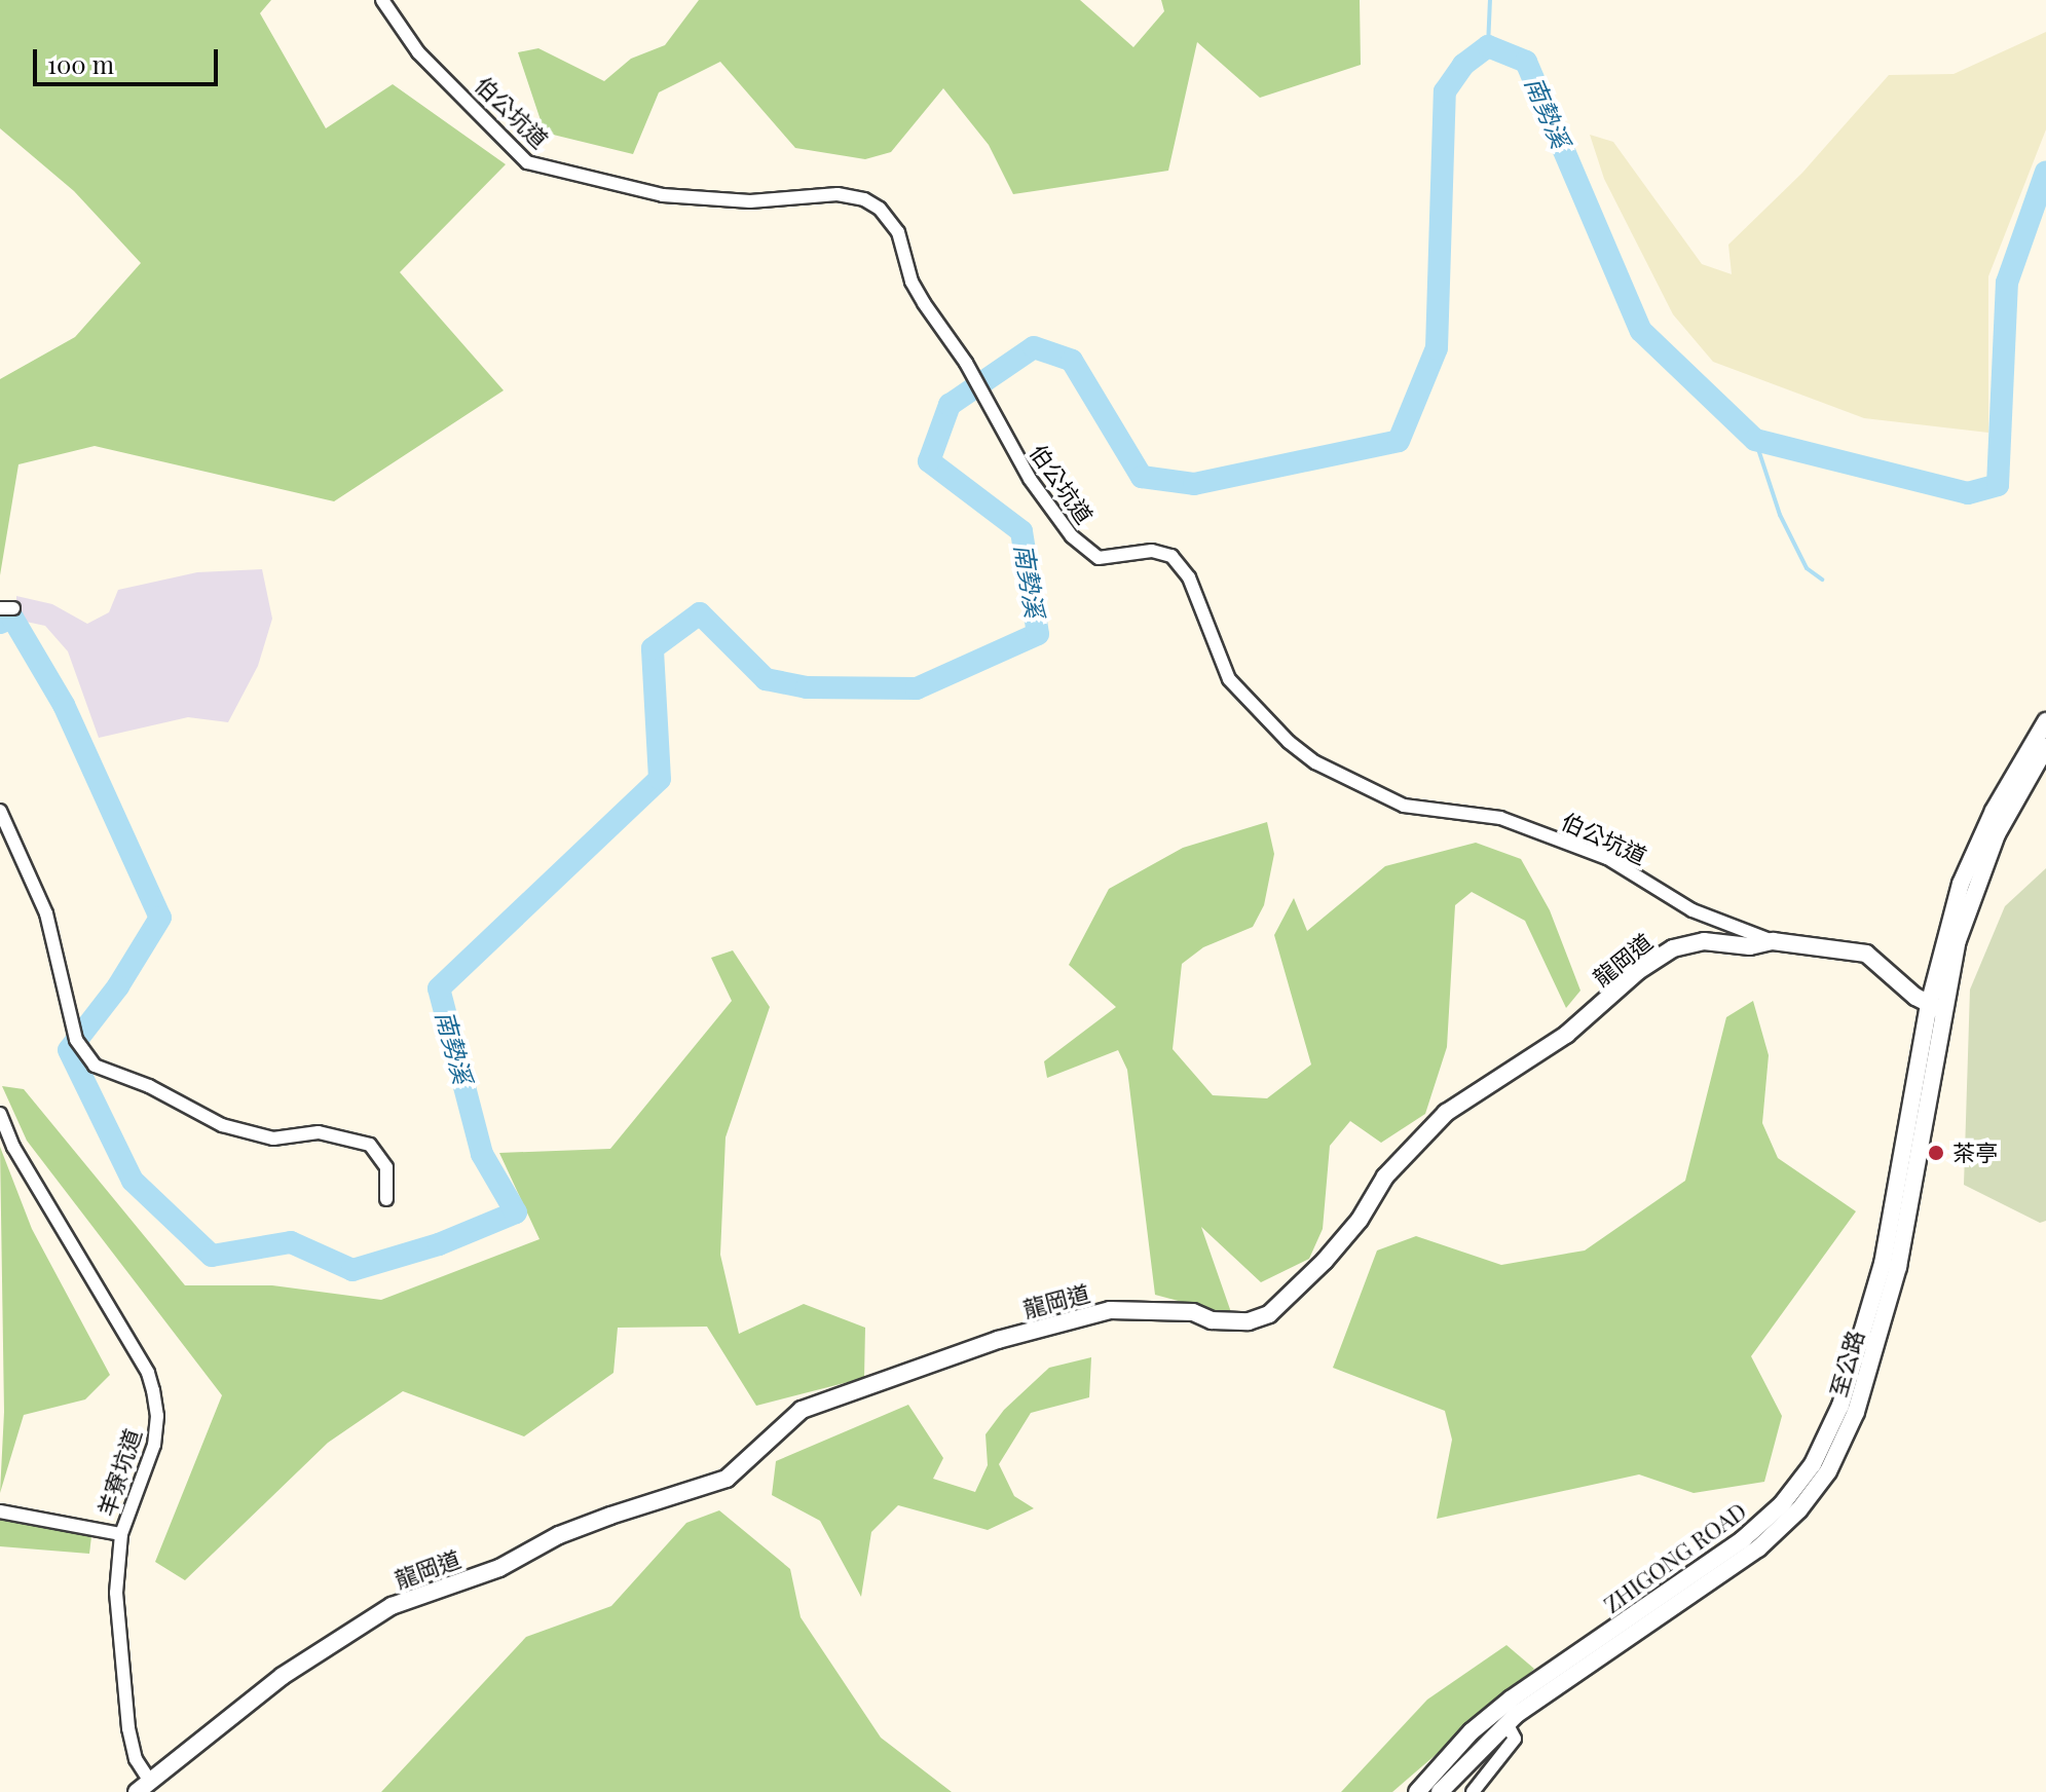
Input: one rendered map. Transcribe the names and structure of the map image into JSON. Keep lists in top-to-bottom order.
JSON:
{
  "streets": {
    "street": [
      "伯公坑道",
      "龍岡道",
      "至公路",
      "羊寮坑道",
      "ZHIGONG ROAD"
    ]
  },
  "crossings": [
    ["伯公坑道", "龍岡道"],
    ["龍岡道", "至公路"],
    ["龍岡道", "羊寮坑道"],
    ["至公路", "ZHIGONG ROAD"]
  ],
  "water": ["南勢溪"],
  "places": ["茶亭"],
  "scale_bar": "100 m"
}
